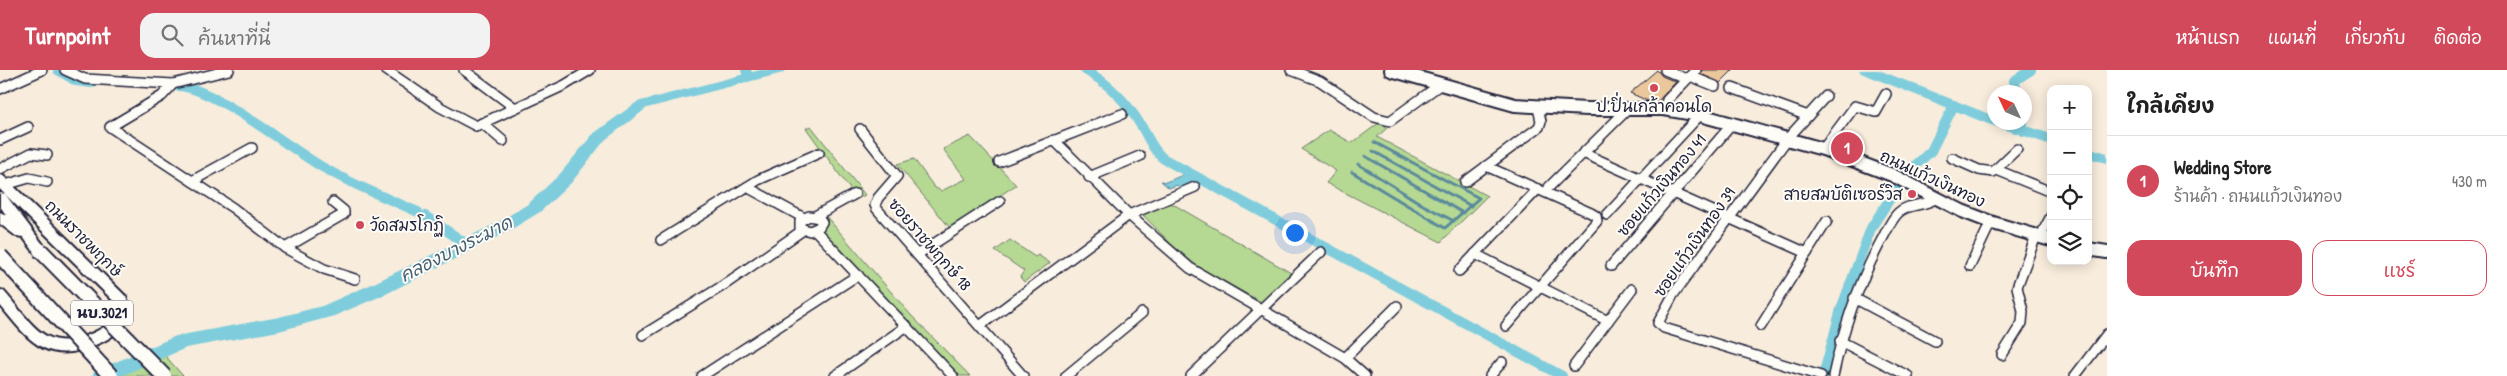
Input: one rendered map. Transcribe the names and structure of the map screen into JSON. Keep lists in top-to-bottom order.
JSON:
{
  "streets": {
    "main road": ["นบ.3021"],
    "street": [
      "ถนนแก้วเงินทอง",
      "ซอยแก้วเงินทอง 41",
      "ถนนราชพฤกษ์",
      "ซอยแก้วเงินทอง 39",
      "ซอยราชพฤกษ์ 18"
    ]
  },
  "crossings": [
    ["ถนนแก้วเงินทอง", "ซอยแก้วเงินทอง 41"],
    ["ถนนแก้วเงินทอง", "ซอยแก้วเงินทอง 39"],
    ["ถนนราชพฤกษ์", "นบ.3021"]
  ],
  "water": ["คลองบางระมาด"],
  "places": ["ป.ปิ่นเกล้าคอนโด", "สายสมบัติเซอร์วิส", "วัดสมรโกฏิ"],
  "north": "top left",
  "page": {
    "header": "Turnpoint",
    "search": "ค้นหาที่นี่",
    "nav": [
      "หน้าแรก",
      "แผนที่",
      "เกี่ยวกับ",
      "ติดต่อ"
    ],
    "heading": "ใกล้เคียง",
    "map_buttons": ["+", "−"],
    "pins": "1",
    "list": [
      {
        "mark": "1",
        "name": "Wedding Store",
        "note": "ร้านค้า · ถนนแก้วเงินทอง",
        "value": "430 m"
      }
    ],
    "buttons": ["บันทึก", "แชร์"]
  }
}
